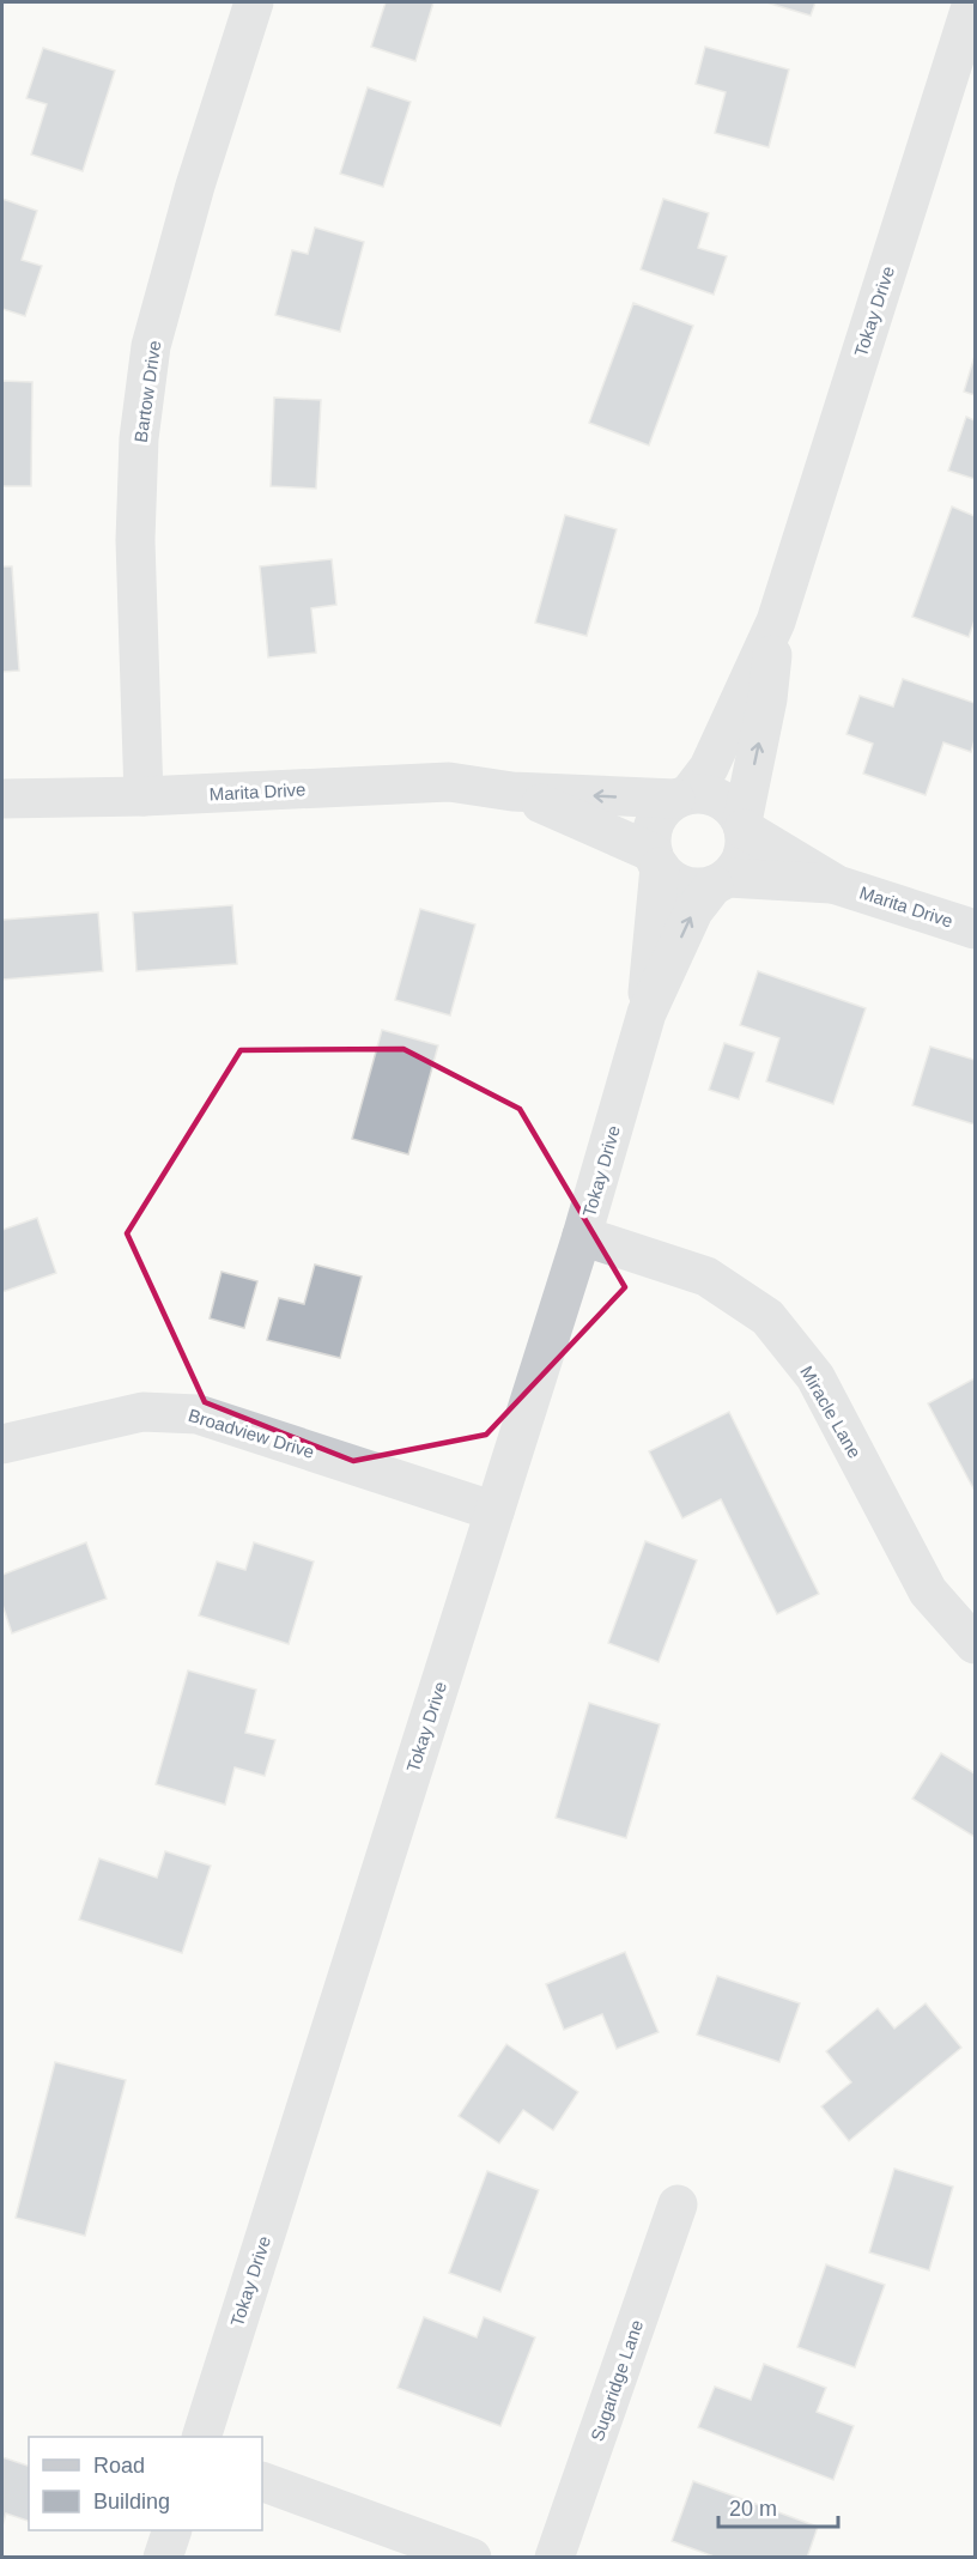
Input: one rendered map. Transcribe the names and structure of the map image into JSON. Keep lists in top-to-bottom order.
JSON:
{
  "streets": {
    "street": [
      "Tokay Drive",
      "Bartow Drive",
      "Marita Drive",
      "Miracle Lane",
      "Broadview Drive",
      "Sugaridge Lane"
    ]
  },
  "crossings": [
    ["Tokay Drive", "Marita Drive"],
    ["Tokay Drive", "Miracle Lane"],
    ["Tokay Drive", "Broadview Drive"],
    ["Bartow Drive", "Marita Drive"]
  ],
  "legend": ["Road", "Building"],
  "scale_bar": "20 m"
}
